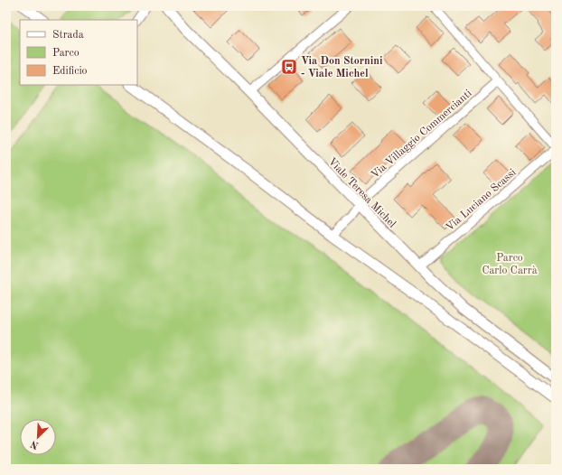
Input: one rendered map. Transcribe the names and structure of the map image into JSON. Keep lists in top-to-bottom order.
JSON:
{
  "streets": {
    "street": ["Via Villaggio Commercianti", "Viale Teresa Michel", "Via Luciano Scassi"]
  },
  "crossings": [
    ["Via Villaggio Commercianti", "Viale Teresa Michel"],
    ["Viale Teresa Michel", "Via Luciano Scassi"]
  ],
  "parks": ["Parco Carlo Carrà"],
  "places": {
    "bus stop": ["Via Don Stornini - Viale Michel"]
  },
  "legend": ["Strada", "Parco", "Edificio"],
  "north": "bottom left"
}
